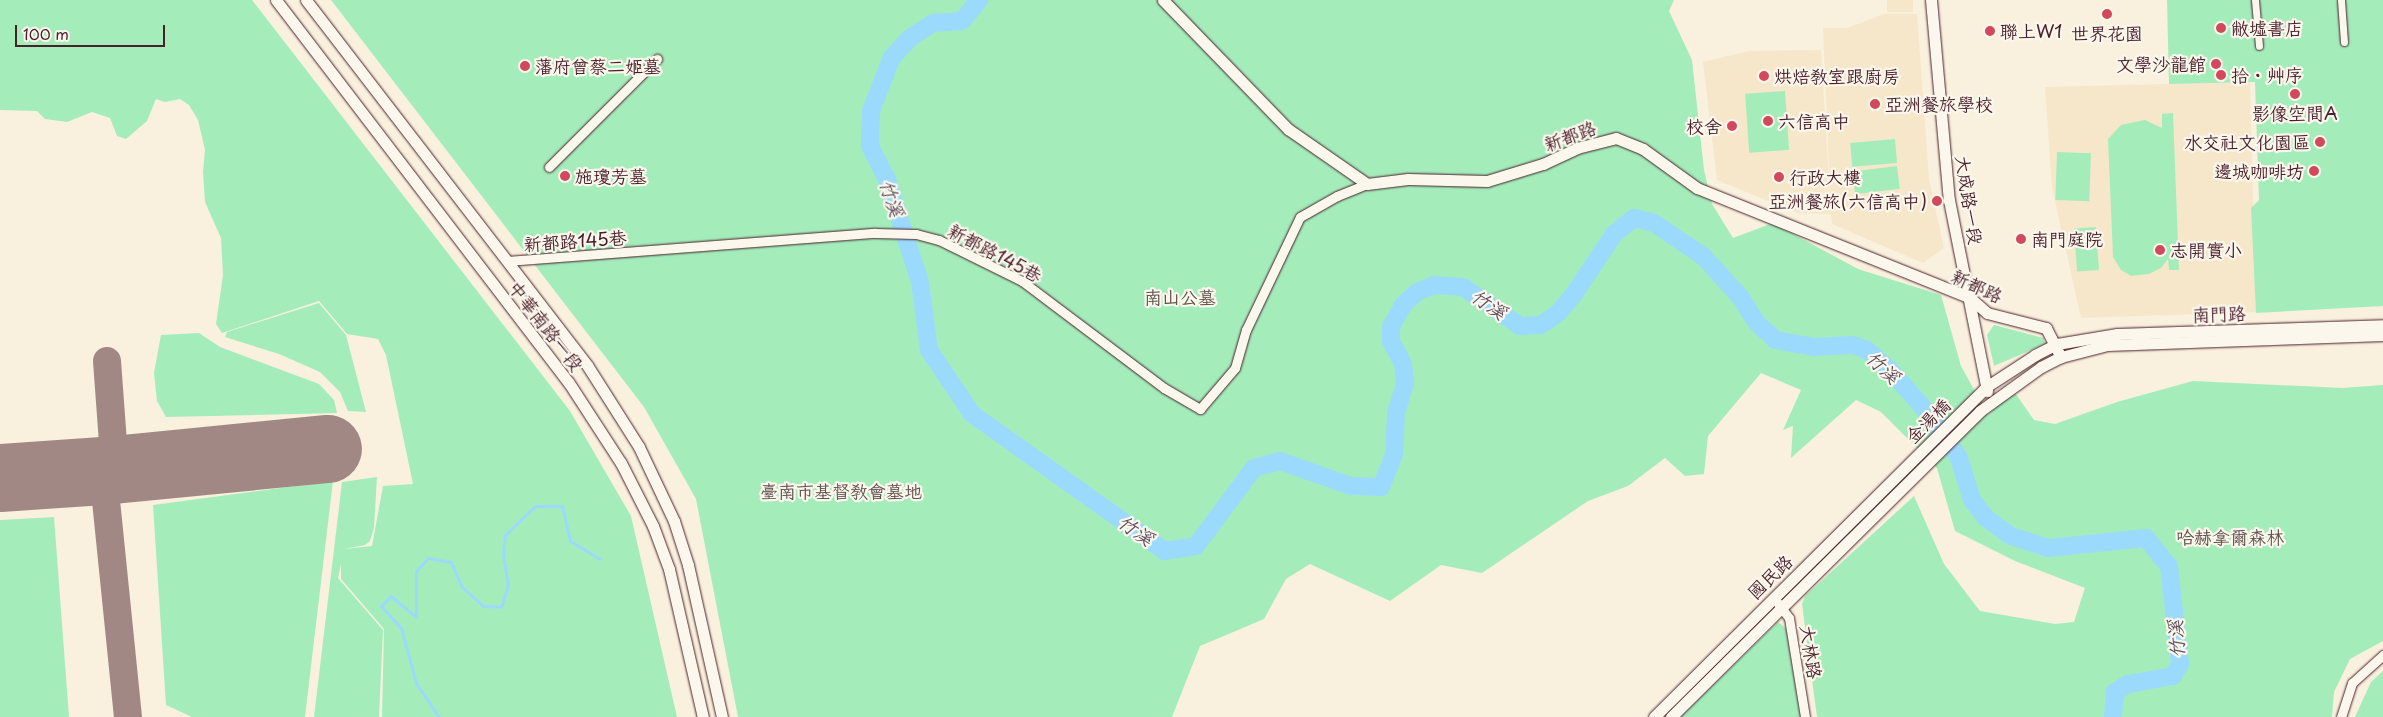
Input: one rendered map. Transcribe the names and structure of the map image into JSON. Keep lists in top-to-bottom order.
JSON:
{
  "streets": {
    "street": [
      "新都路",
      "大成路一段",
      "新都路145巷",
      "南門路",
      "中華南路一段",
      "金湯橋",
      "國民路",
      "大林路"
    ]
  },
  "crossings": [
    ["新都路", "大成路一段"],
    ["新都路", "新都路145巷"],
    ["新都路", "南門路"],
    ["大成路一段", "金湯橋"],
    ["新都路145巷", "中華南路一段"],
    ["金湯橋", "國民路"],
    ["國民路", "大林路"]
  ],
  "water": ["竹溪"],
  "parks": ["南山公墓", "臺南市基督教會墓地", "哈赫拿爾森林"],
  "places": [
    "世界花園",
    "敝墟書店",
    "聯上W1",
    "文學沙龍館",
    "藩府曾蔡二姬墓",
    "拾・艸序",
    "烘焙教室跟廚房",
    "影像空間A",
    "亞洲餐旅學校",
    "六信高中",
    "校舍",
    "水交社文化園區",
    "邊城咖啡坊",
    "施瓊芳墓",
    "行政大樓",
    "亞洲餐旅(六信高中)",
    "南門庭院",
    "志開實小"
  ],
  "scale_bar": "100 m"
}
